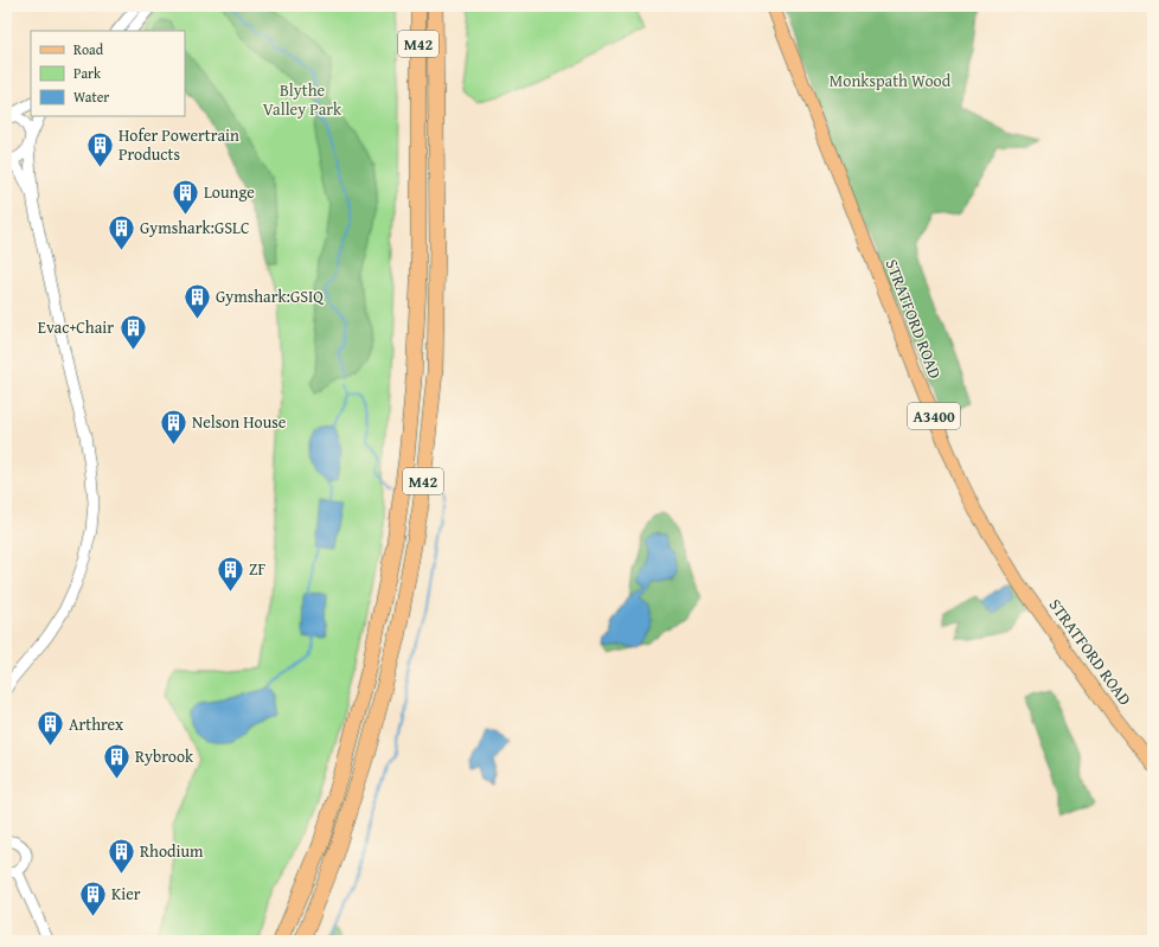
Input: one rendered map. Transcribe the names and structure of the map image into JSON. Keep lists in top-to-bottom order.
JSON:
{
  "streets": {
    "highway": ["M42"],
    "main road": ["STRATFORD ROAD", "A3400"]
  },
  "parks": ["Monkspath Wood", "Blythe Valley Park"],
  "places": {
    "building": [
      "Hofer Powertrain Products",
      "Lounge",
      "Gymshark:GSLC",
      "Gymshark:GSIQ",
      "Evac+Chair",
      "Nelson House",
      "ZF",
      "Arthrex",
      "Rybrook",
      "Rhodium",
      "Kier"
    ]
  },
  "legend": ["Road", "Park", "Water"]
}
